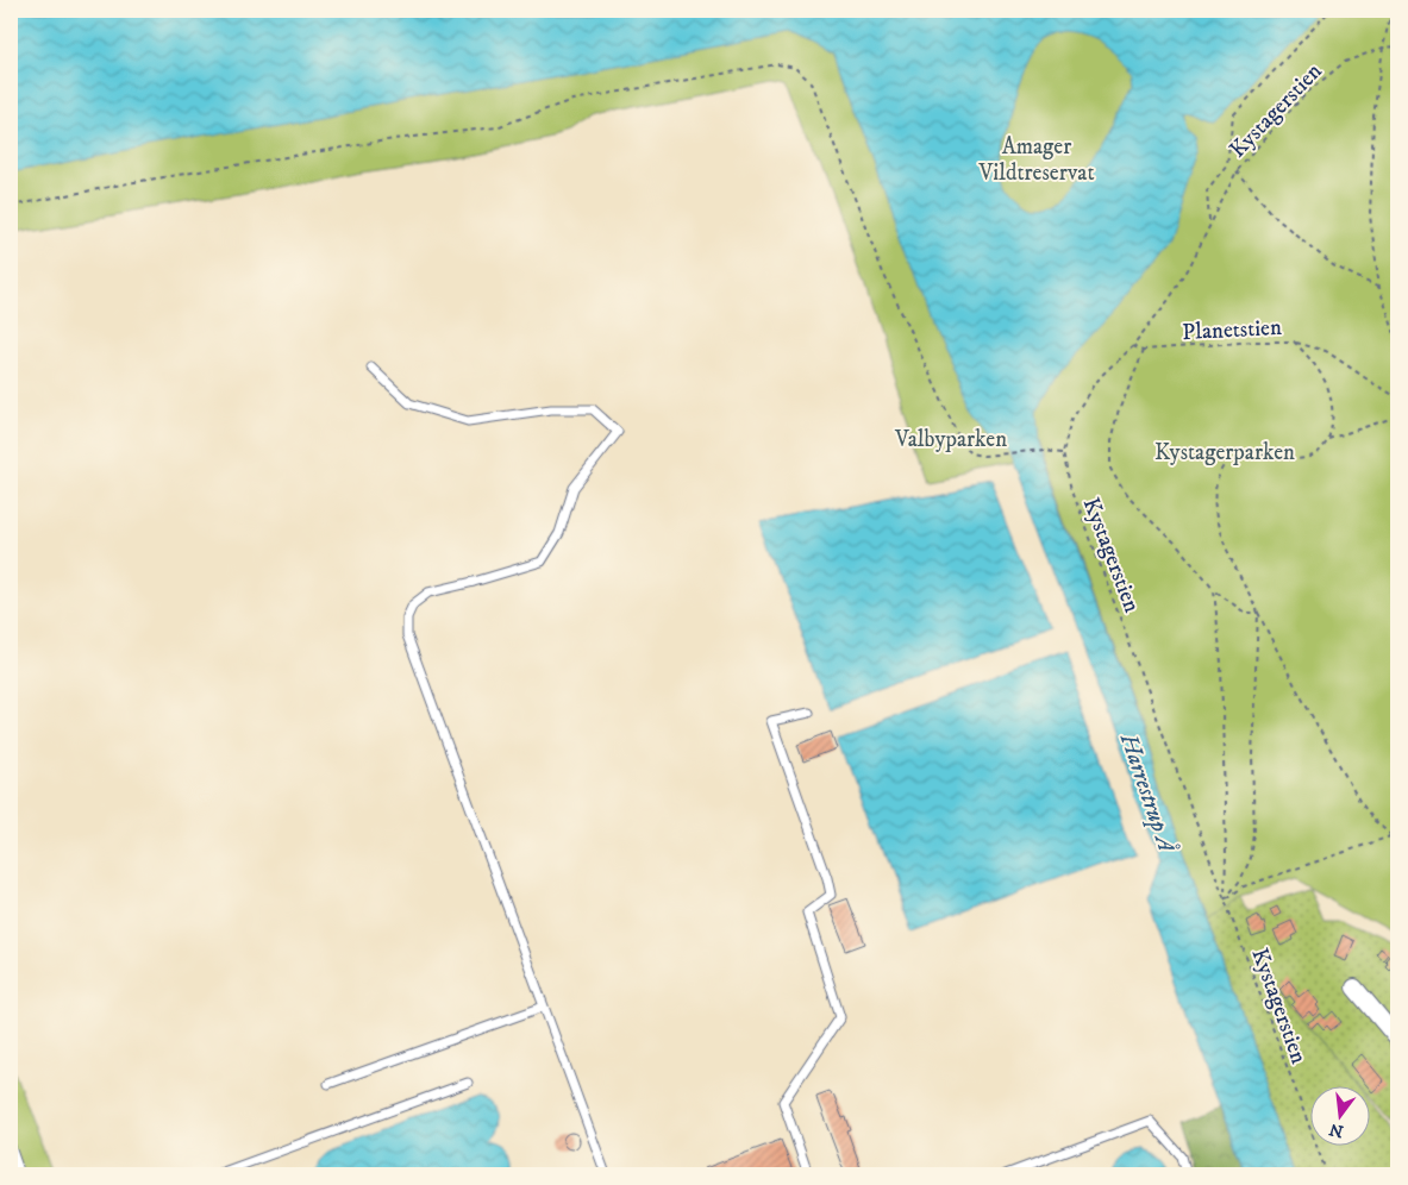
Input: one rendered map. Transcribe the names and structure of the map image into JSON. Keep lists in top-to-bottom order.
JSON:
{
  "streets": {
    "path": ["Kystagerstien", "Planetstien"]
  },
  "crossings": [
    ["Kystagerstien", "Planetstien"]
  ],
  "water": ["Harrestrup Å"],
  "parks": ["Amager Vildtreservat", "Valbyparken", "Kystagerparken"],
  "north": "bottom"
}
